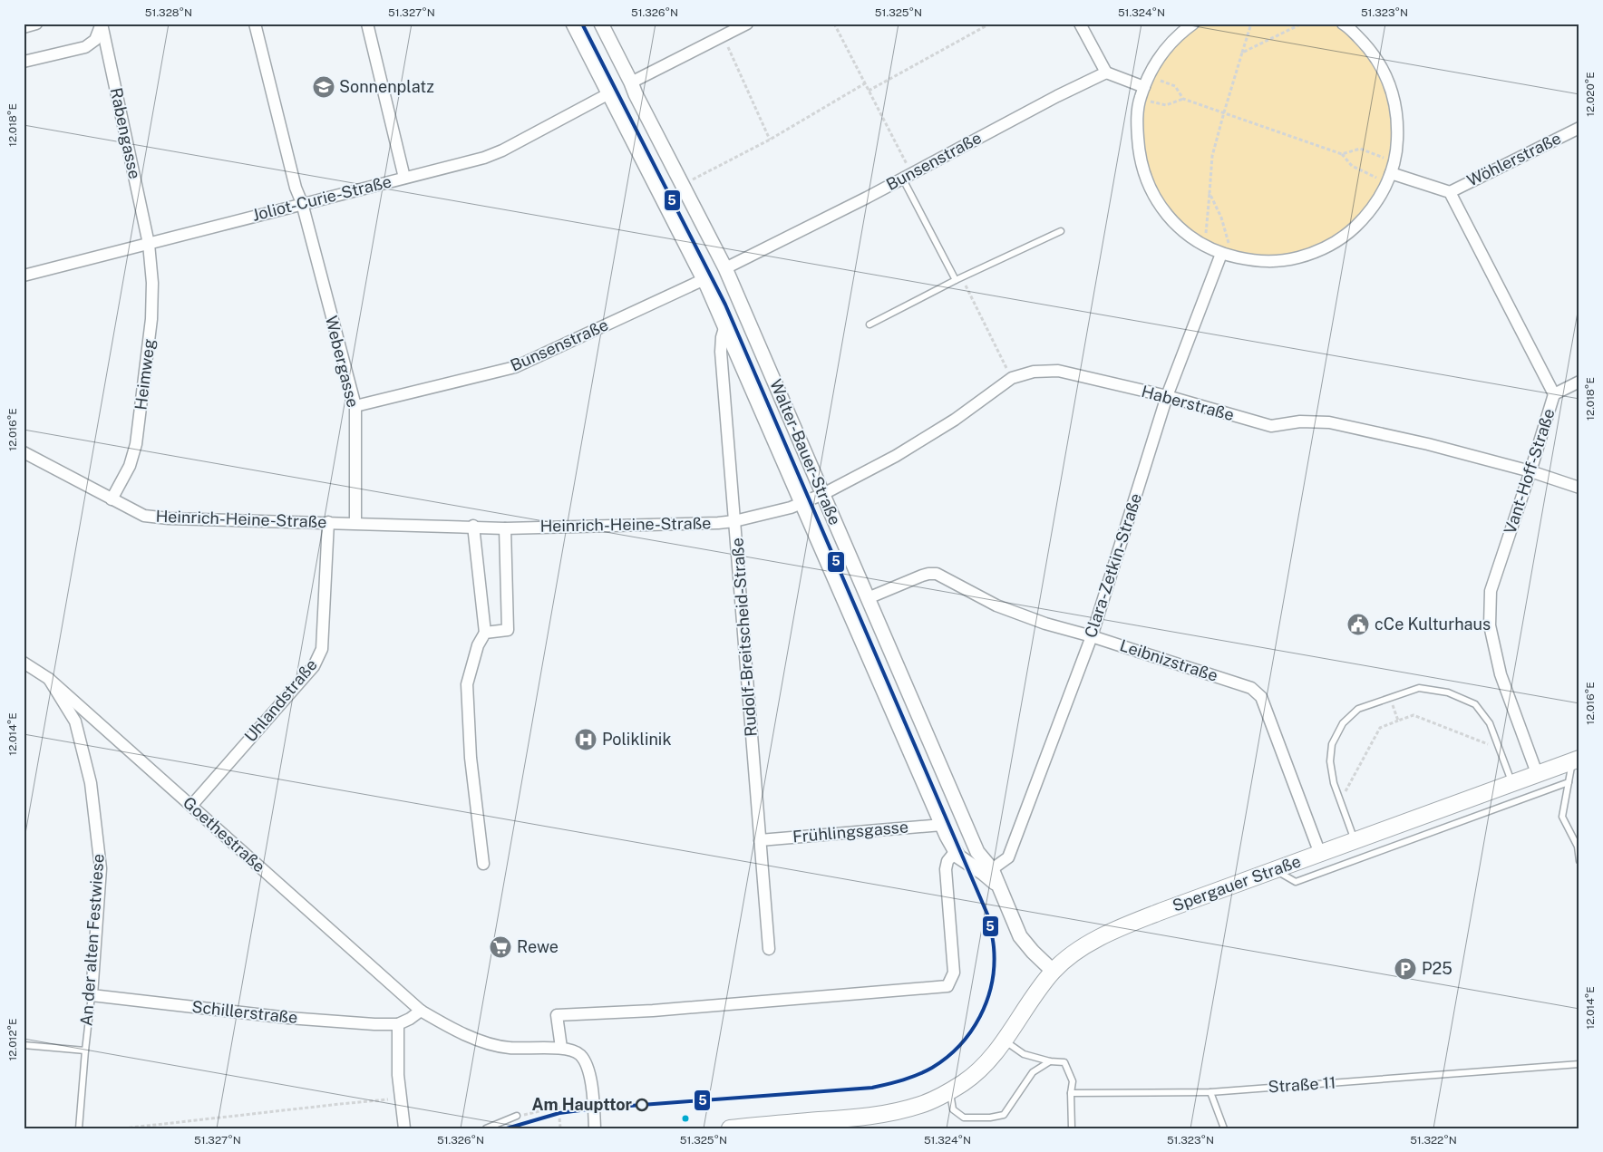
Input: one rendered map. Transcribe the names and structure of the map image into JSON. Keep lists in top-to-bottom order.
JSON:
{
  "streets": {
    "main road": ["Spergauer Straße"],
    "street": [
      "Rabengasse",
      "Wöhlerstraße",
      "Bunsenstraße",
      "Joliot-Curie-Straße",
      "Webergasse",
      "Heimweg",
      "Haberstraße",
      "Walter-Bauer-Straße",
      "Vant-Hoff-Straße",
      "Heinrich-Heine-Straße",
      "Clara-Zetkin-Straße",
      "Rudolf-Breitscheid-Straße",
      "Leibnizstraße",
      "Uhlandstraße",
      "Frühlingsgasse",
      "Goethestraße",
      "An der alten Festwiese",
      "Schillerstraße"
    ],
    "lane": ["Straße 11"]
  },
  "crossings": [
    ["Rabengasse", "Joliot-Curie-Straße"],
    ["Rabengasse", "Heimweg"],
    ["Wöhlerstraße", "Vant-Hoff-Straße"],
    ["Bunsenstraße", "Webergasse"],
    ["Bunsenstraße", "Walter-Bauer-Straße"],
    ["Joliot-Curie-Straße", "Webergasse"],
    ["Joliot-Curie-Straße", "Heimweg"],
    ["Joliot-Curie-Straße", "Walter-Bauer-Straße"],
    ["Webergasse", "Heinrich-Heine-Straße"],
    ["Heimweg", "Heinrich-Heine-Straße"],
    ["Haberstraße", "Walter-Bauer-Straße"],
    ["Haberstraße", "Vant-Hoff-Straße"],
    ["Haberstraße", "Heinrich-Heine-Straße"],
    ["Haberstraße", "Clara-Zetkin-Straße"],
    ["Walter-Bauer-Straße", "Heinrich-Heine-Straße"],
    ["Walter-Bauer-Straße", "Clara-Zetkin-Straße"],
    ["Walter-Bauer-Straße", "Rudolf-Breitscheid-Straße"],
    ["Walter-Bauer-Straße", "Leibnizstraße"],
    ["Walter-Bauer-Straße", "Frühlingsgasse"],
    ["Walter-Bauer-Straße", "Spergauer Straße"],
    ["Vant-Hoff-Straße", "Spergauer Straße"],
    ["Heinrich-Heine-Straße", "Rudolf-Breitscheid-Straße"],
    ["Heinrich-Heine-Straße", "Uhlandstraße"],
    ["Clara-Zetkin-Straße", "Leibnizstraße"],
    ["Rudolf-Breitscheid-Straße", "Frühlingsgasse"],
    ["Leibnizstraße", "Spergauer Straße"],
    ["Uhlandstraße", "Goethestraße"],
    ["Goethestraße", "An der alten Festwiese"],
    ["An der alten Festwiese", "Schillerstraße"]
  ],
  "places": {
    "school or university": ["Sonnenplatz"],
    "public building": ["cCe Kulturhaus"],
    "hospital": ["Poliklinik"],
    "supermarket": ["Rewe"],
    "parking": ["P25"],
    "other": ["Am Haupttor"]
  },
  "lines": ["transit line 5"],
  "coordinates": [
    "51.328°N",
    "51.327°N",
    "51.326°N",
    "51.325°N",
    "51.324°N",
    "51.323°N",
    "12.020°E",
    "12.018°E",
    "12.016°E",
    "12.014°E",
    "12.012°E",
    "51.322°N"
  ]
}
